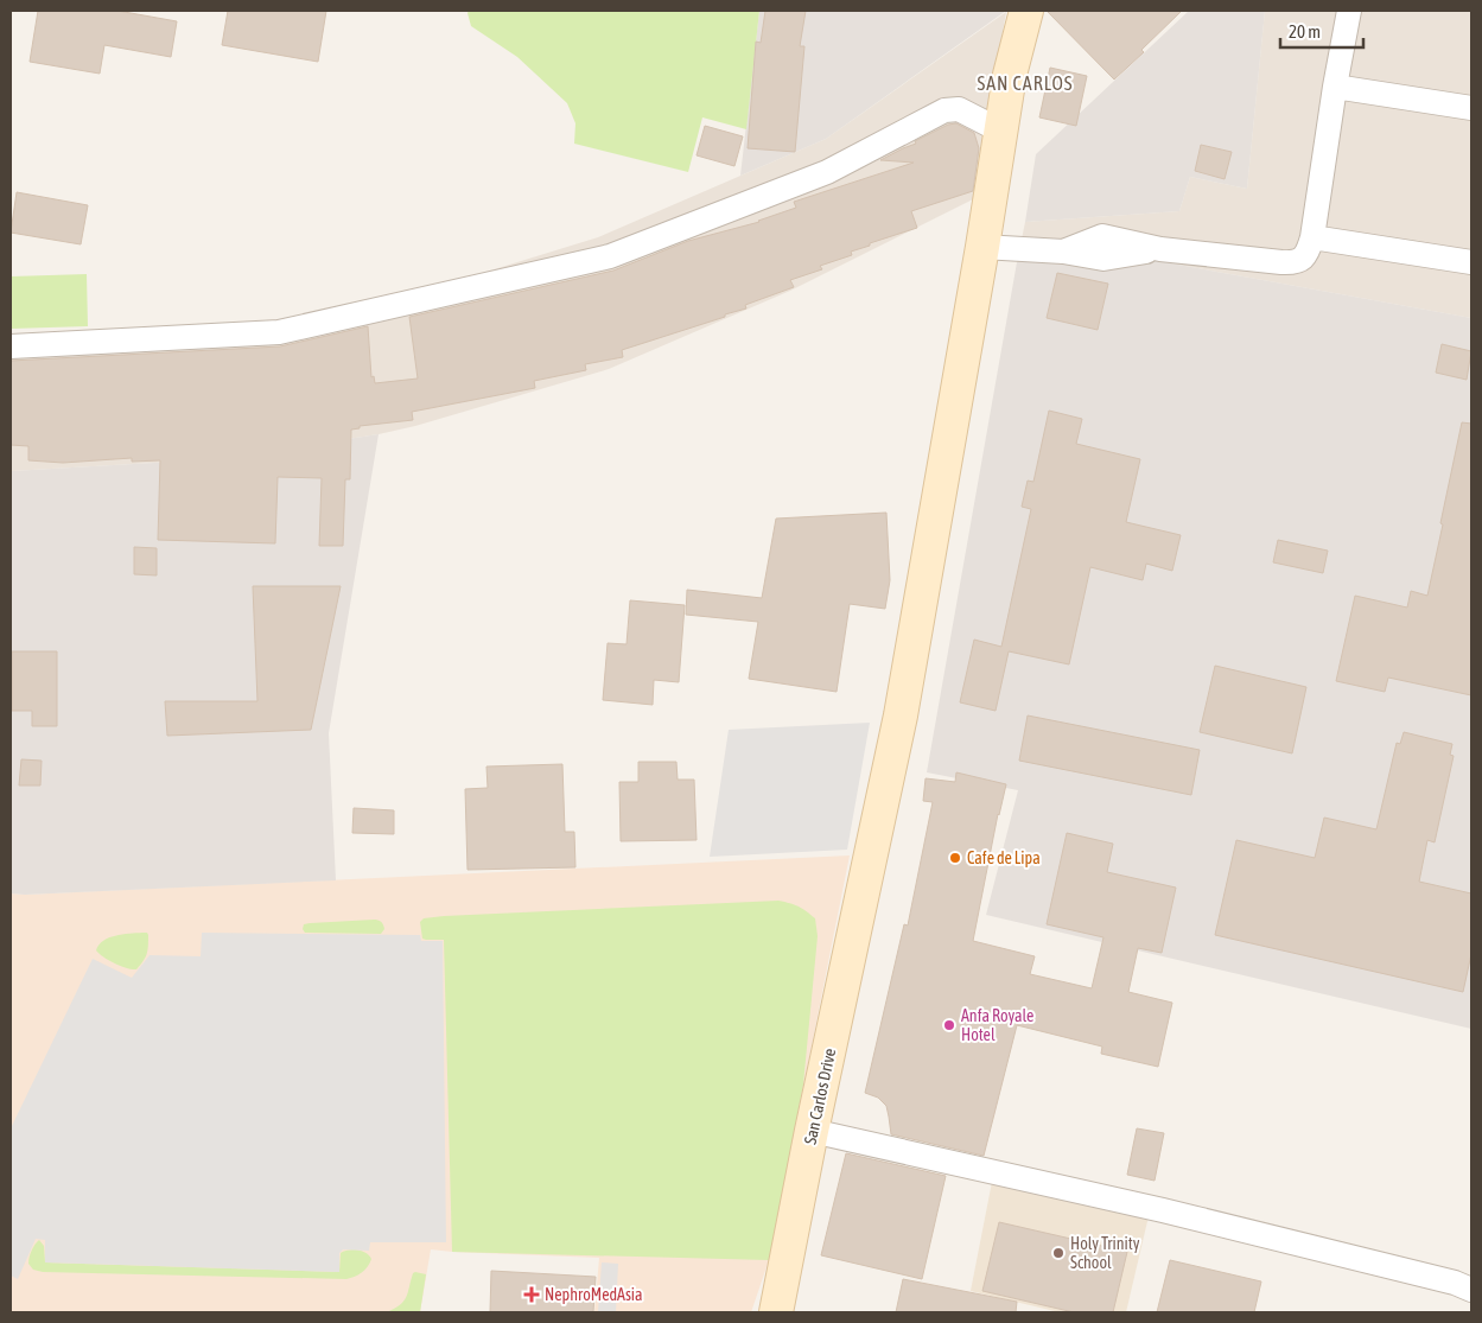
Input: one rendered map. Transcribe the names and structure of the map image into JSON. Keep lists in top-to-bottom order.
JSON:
{
  "streets": {
    "street": ["San Carlos Drive"]
  },
  "districts": ["SAN CARLOS"],
  "places": {
    "other": ["Cafe de Lipa", "Anfa Royale Hotel", "Holy Trinity School"],
    "health": ["NephroMedAsia"]
  },
  "scale_bar": "20 m"
}
